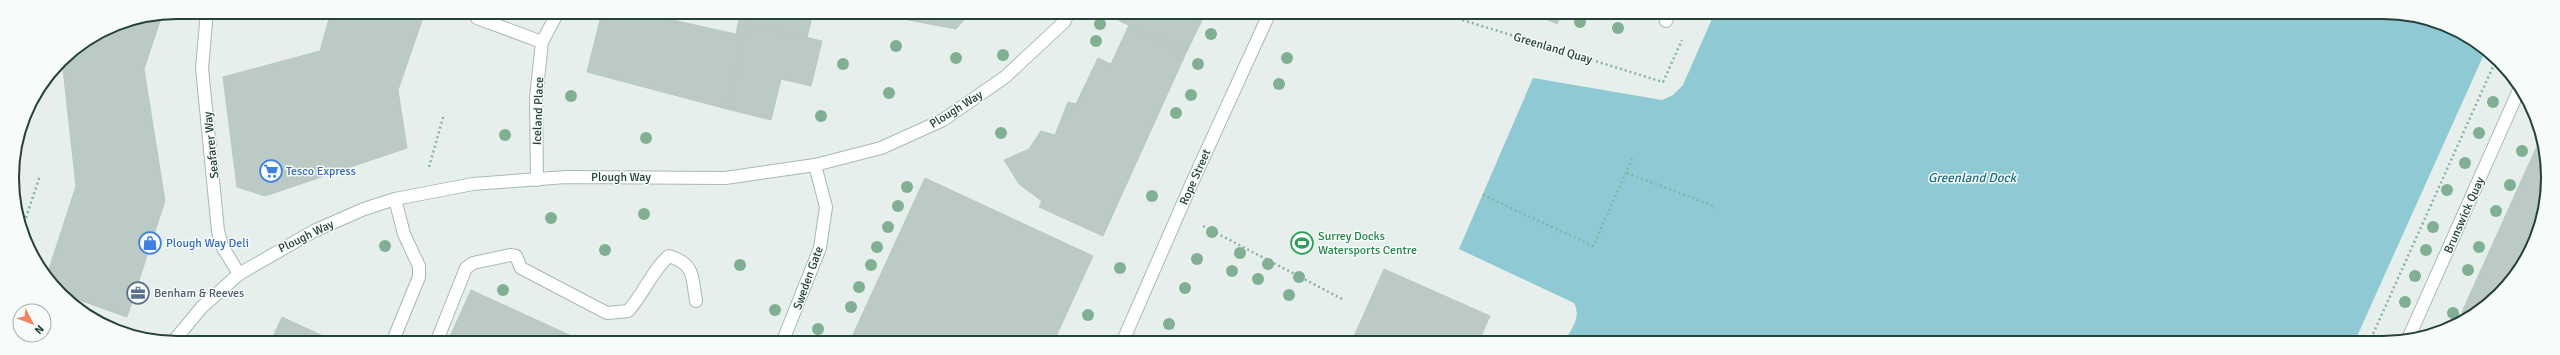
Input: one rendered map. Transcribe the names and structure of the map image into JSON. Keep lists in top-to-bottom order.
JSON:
{
  "streets": {
    "street": [
      "Plough Way",
      "Iceland Place",
      "Seafarer Way",
      "Rope Street",
      "Brunswick Quay",
      "Sweden Gate"
    ],
    "path": ["Greenland Quay"]
  },
  "crossings": [
    ["Plough Way", "Iceland Place"],
    ["Plough Way", "Seafarer Way"],
    ["Plough Way", "Sweden Gate"]
  ],
  "water": ["Greenland Dock"],
  "places": {
    "supermarket": ["Tesco Express"],
    "shop": ["Plough Way Deli"],
    "sports": ["Surrey Docks Watersports Centre"],
    "office": ["Benham & Reeves"]
  },
  "north": "bottom right"
}
